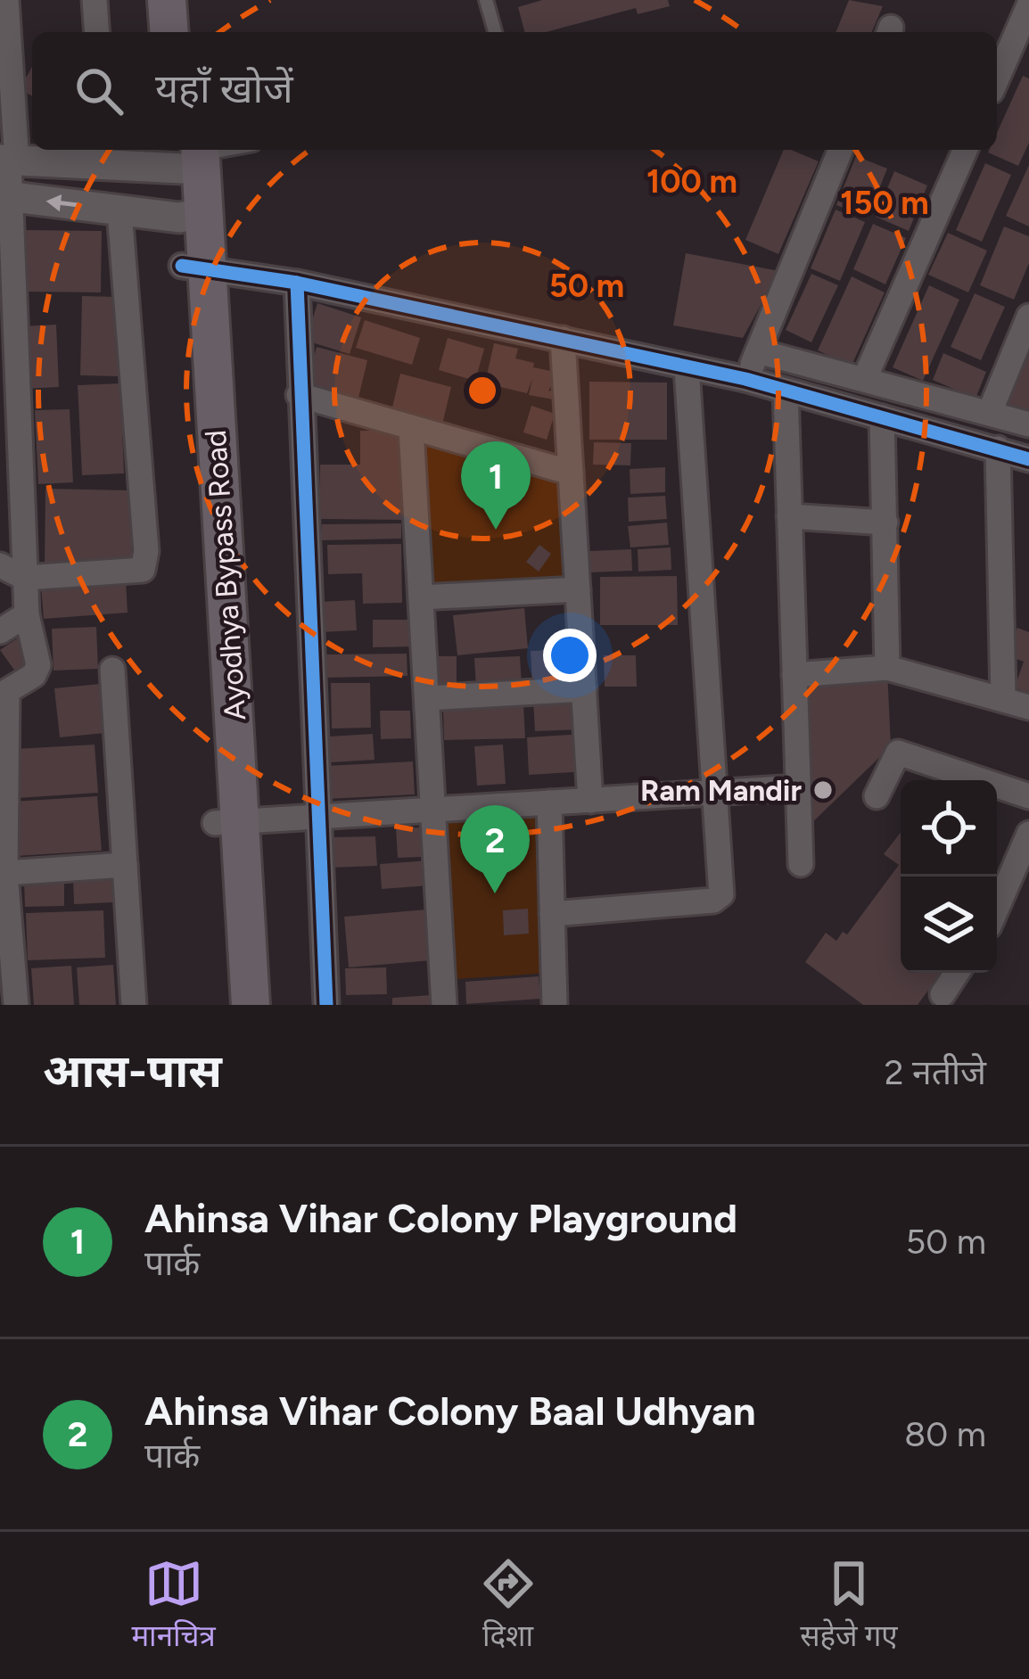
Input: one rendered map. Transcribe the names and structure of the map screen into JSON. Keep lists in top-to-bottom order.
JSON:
{
  "streets": {
    "main road": ["Ayodhya Bypass Road"]
  },
  "places": ["Ram Mandir"],
  "page": {
    "search": "यहाँ खोजें",
    "pins": ["1", "2"],
    "heading": ["आस-पास", "2 नतीजे"],
    "list": [
      {
        "mark": "1",
        "name": "Ahinsa Vihar Colony Playground",
        "note": "पार्क",
        "value": "50 m"
      },
      {
        "mark": "2",
        "name": "Ahinsa Vihar Colony Baal Udhyan",
        "note": "पार्क",
        "value": "80 m"
      }
    ],
    "nav": ["मानचित्र", "दिशा", "सहेजे गए"]
  },
  "rings": ["100 m", "150 m", "50 m"]
}
